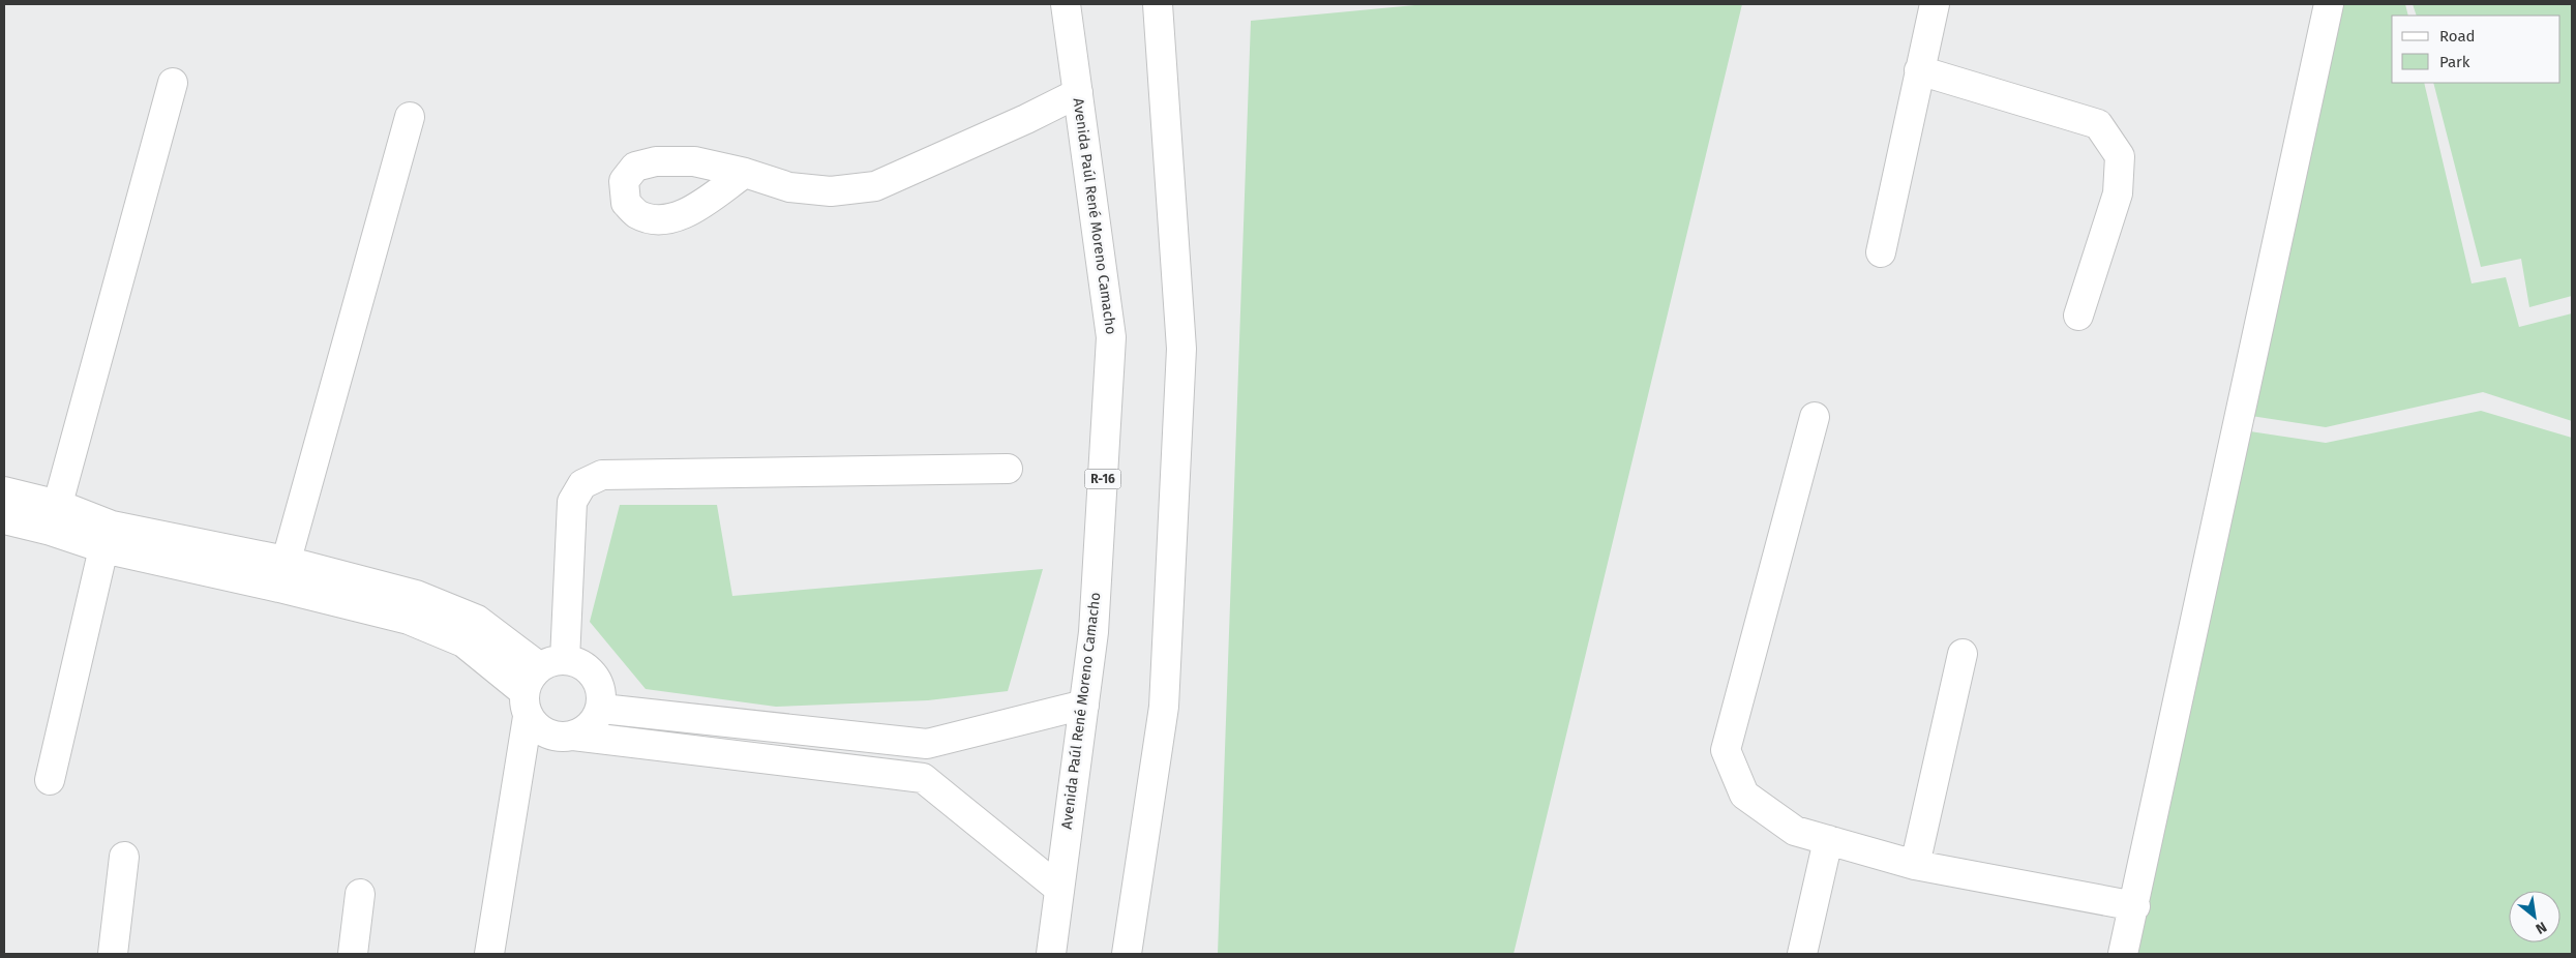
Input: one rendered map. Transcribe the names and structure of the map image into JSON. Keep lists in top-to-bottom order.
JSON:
{
  "streets": {
    "street": ["Avenida Paúl René Moreno Camacho", "R-16"]
  },
  "legend": ["Road", "Park"],
  "north": "bottom right"
}
